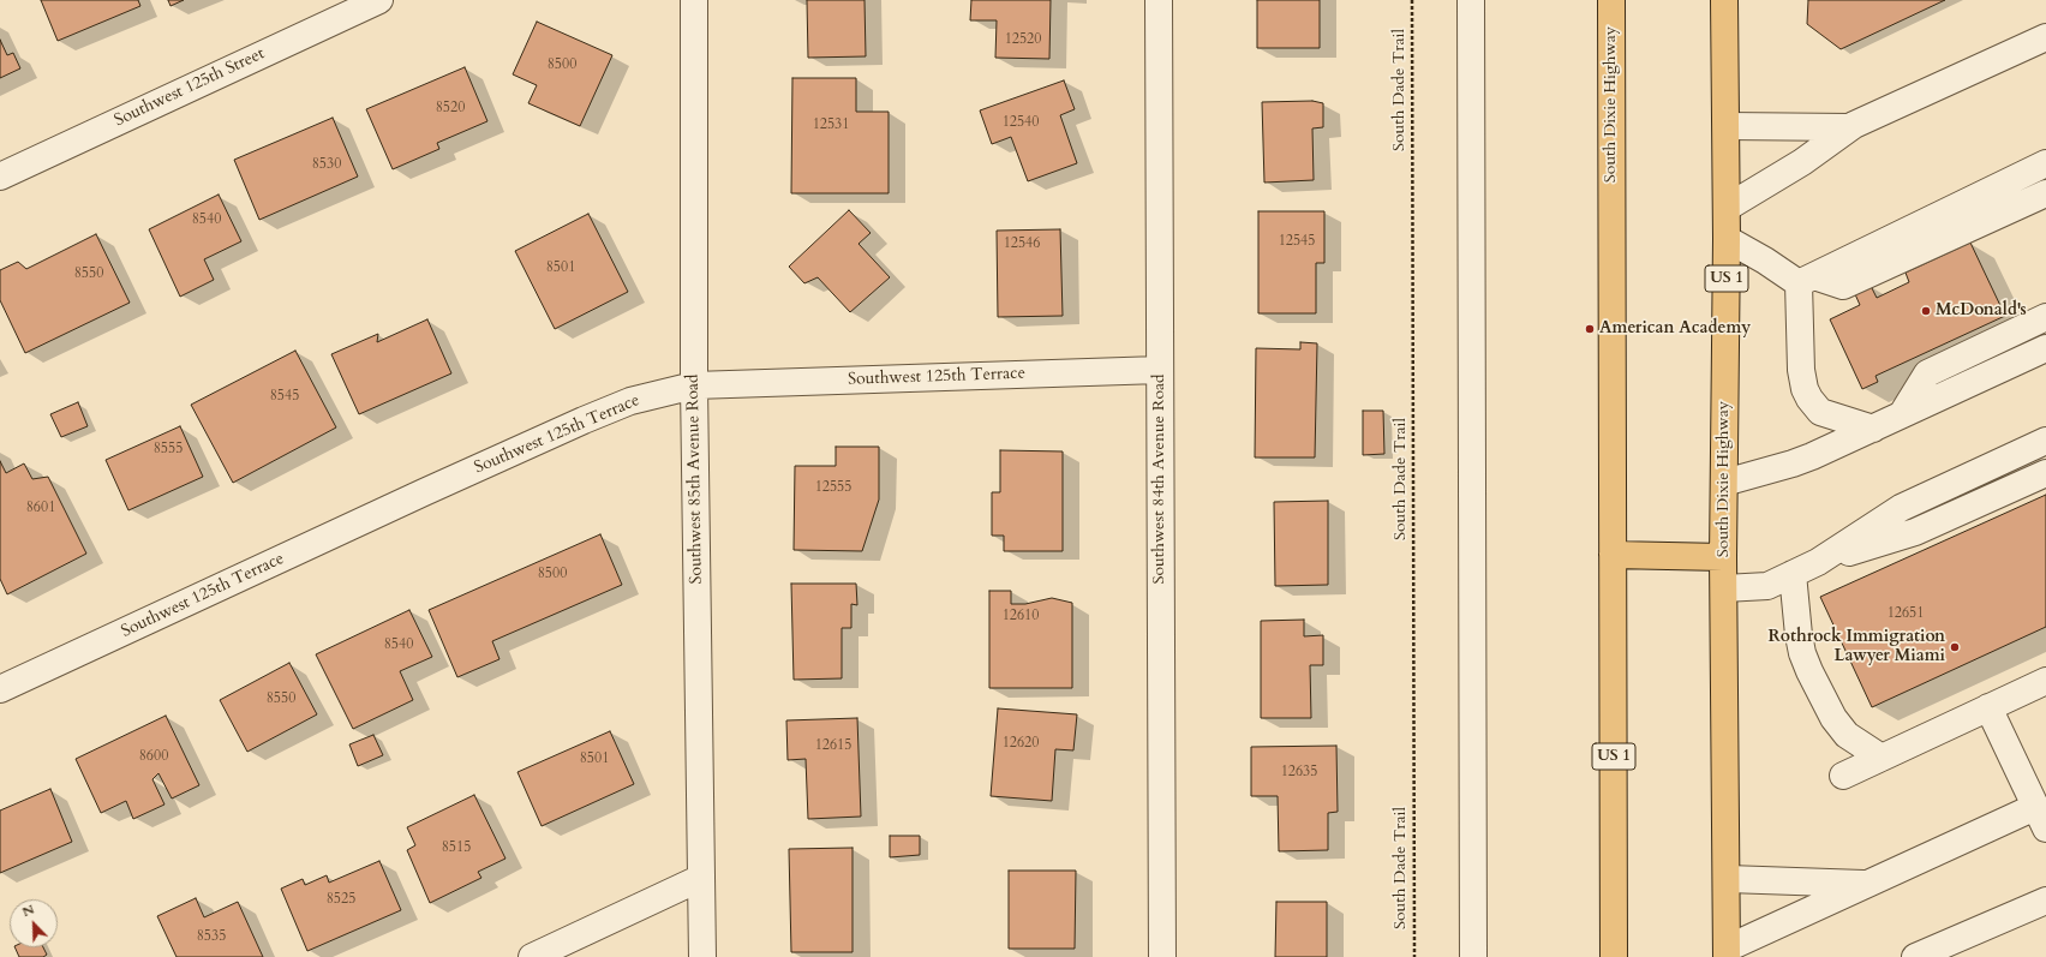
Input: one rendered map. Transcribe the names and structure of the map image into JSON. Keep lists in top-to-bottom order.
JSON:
{
  "streets": {
    "highway": ["South Dixie Highway", "US 1"],
    "street": [
      "Southwest 125th Street",
      "Southwest 125th Terrace",
      "Southwest 85th Avenue Road",
      "Southwest 84th Avenue Road"
    ],
    "path": ["South Dade Trail"]
  },
  "crossings": [
    ["Southwest 125th Terrace", "Southwest 85th Avenue Road"],
    ["Southwest 125th Terrace", "Southwest 84th Avenue Road"]
  ],
  "places": ["McDonald's", "American Academy", "Rothrock Immigration Lawyer Miami"],
  "house_numbers": [
    "12520",
    "8500",
    "8520",
    "12540",
    "12531",
    "8530",
    "8540",
    "12545",
    "12546",
    "8501",
    "8550",
    "8545",
    "8555",
    "12555",
    "8601",
    "8500",
    "12651",
    "12610",
    "8540",
    "8550",
    "12620",
    "12615",
    "8600",
    "8501",
    "12635",
    "8515",
    "8525",
    "8535"
  ],
  "north": "top left"
}
